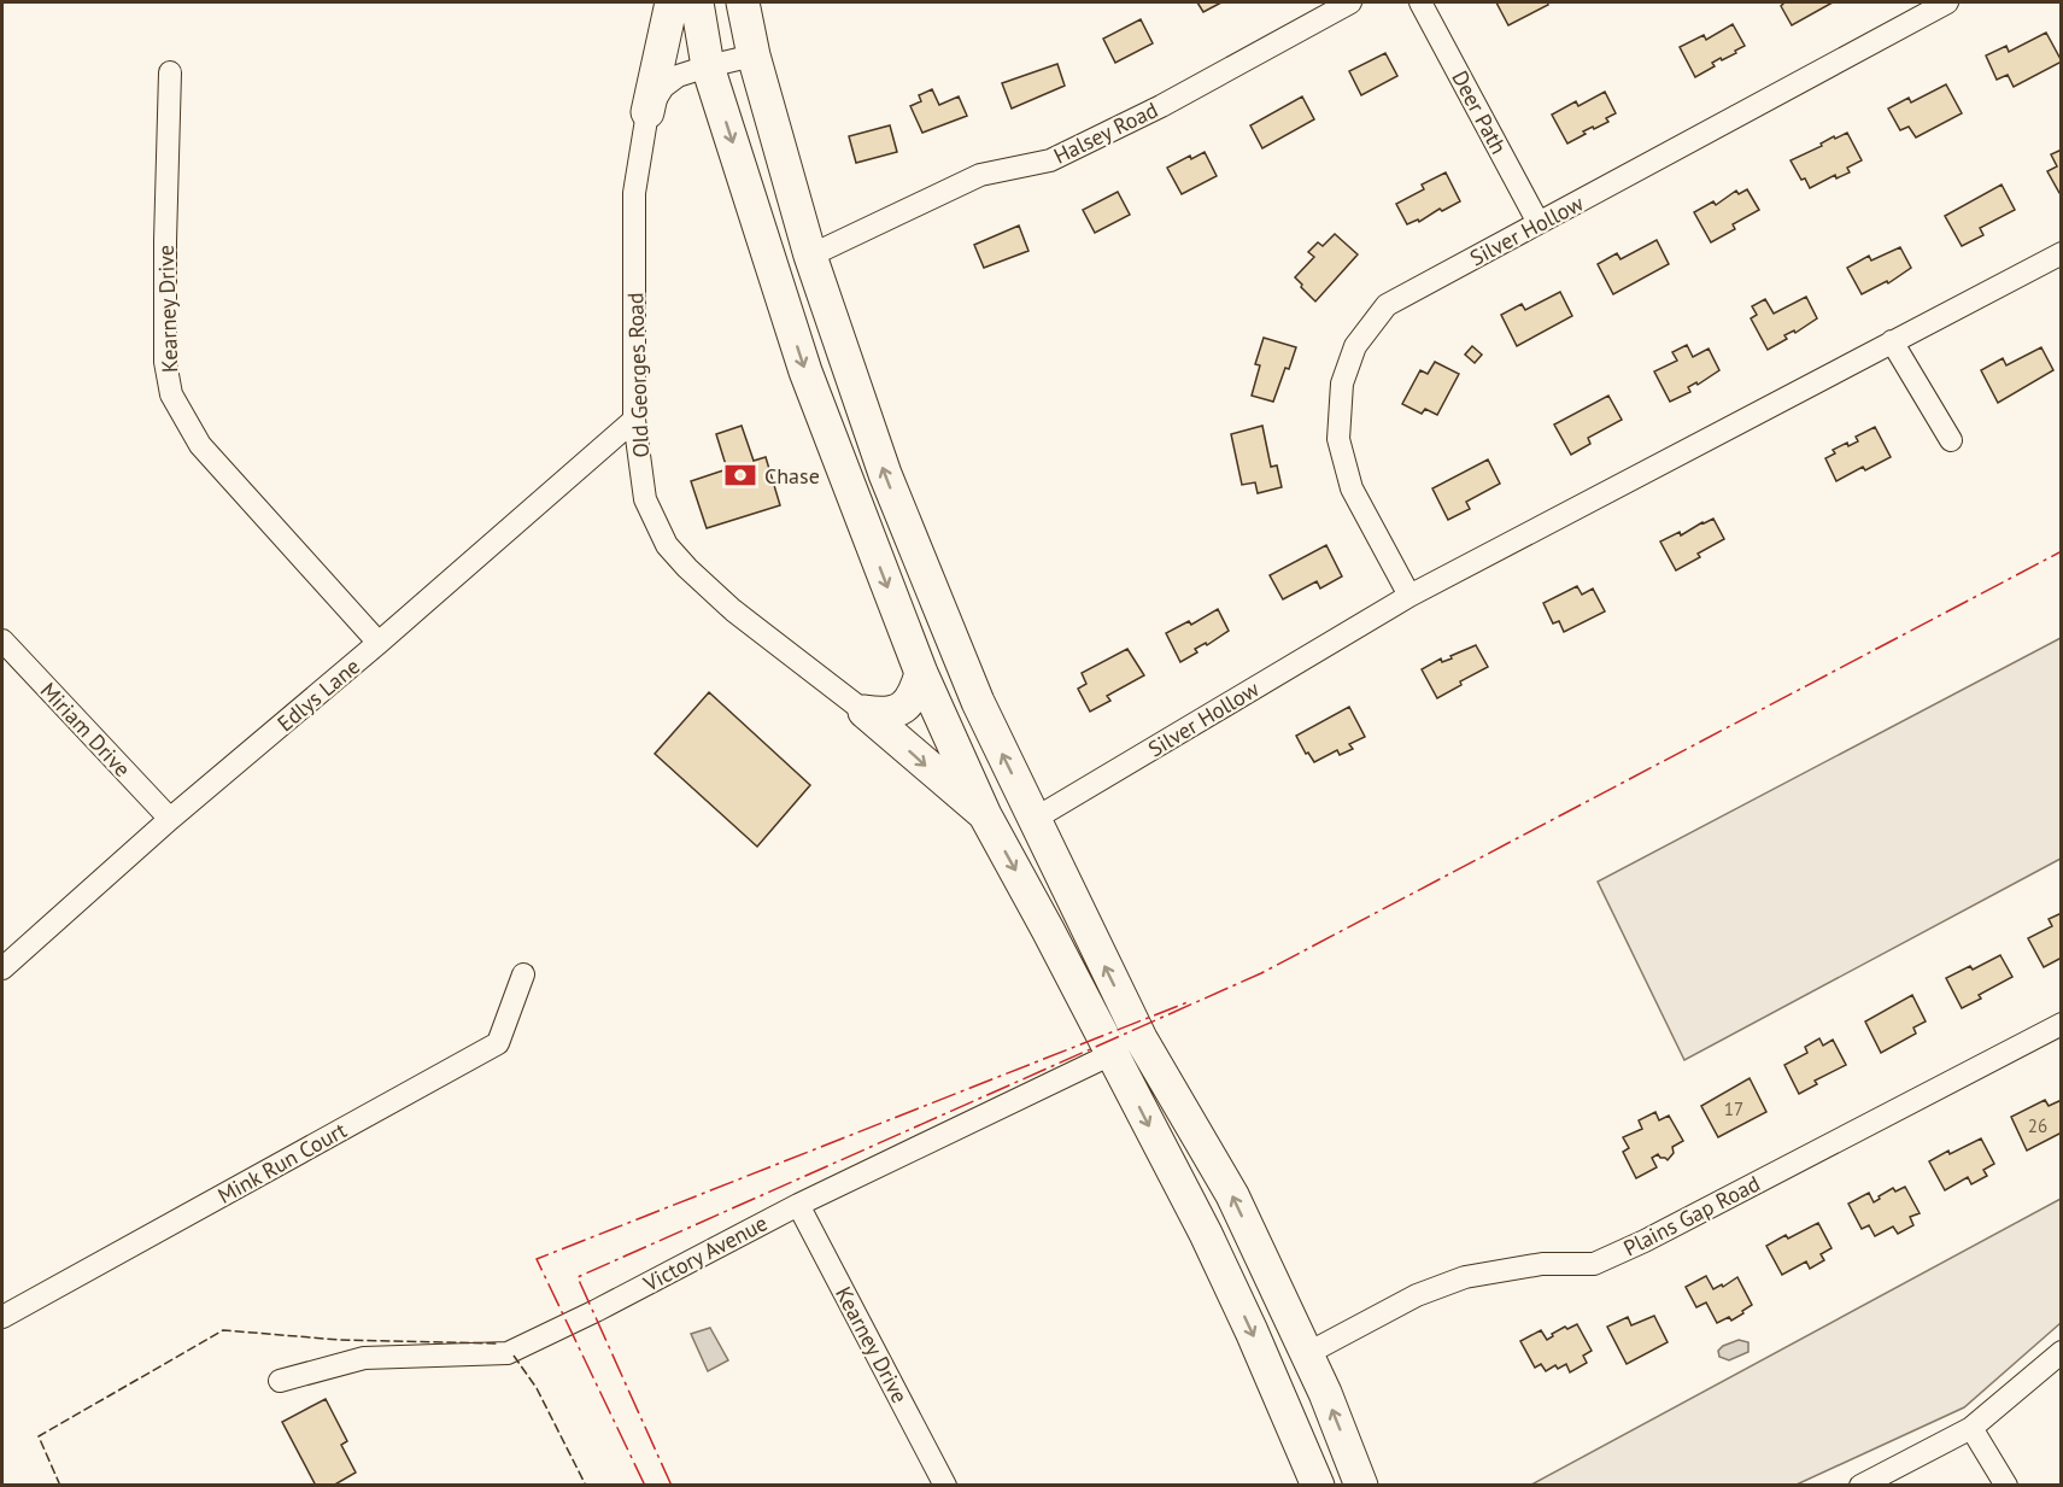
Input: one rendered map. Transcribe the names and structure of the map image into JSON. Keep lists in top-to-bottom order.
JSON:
{
  "streets": {
    "street": [
      "Deer Path",
      "Halsey Road",
      "Silver Hollow",
      "Kearney Drive",
      "Old Georges Road",
      "Edlys Lane",
      "Miriam Drive",
      "Mink Run Court",
      "Plains Gap Road",
      "Victory Avenue"
    ]
  },
  "crossings": [
    ["Deer Path", "Silver Hollow"],
    ["Kearney Drive", "Edlys Lane"],
    ["Kearney Drive", "Victory Avenue"],
    ["Old Georges Road", "Edlys Lane"],
    ["Edlys Lane", "Miriam Drive"]
  ],
  "places": {
    "bank": ["Chase"]
  },
  "house_numbers": ["17", "26"]
}
